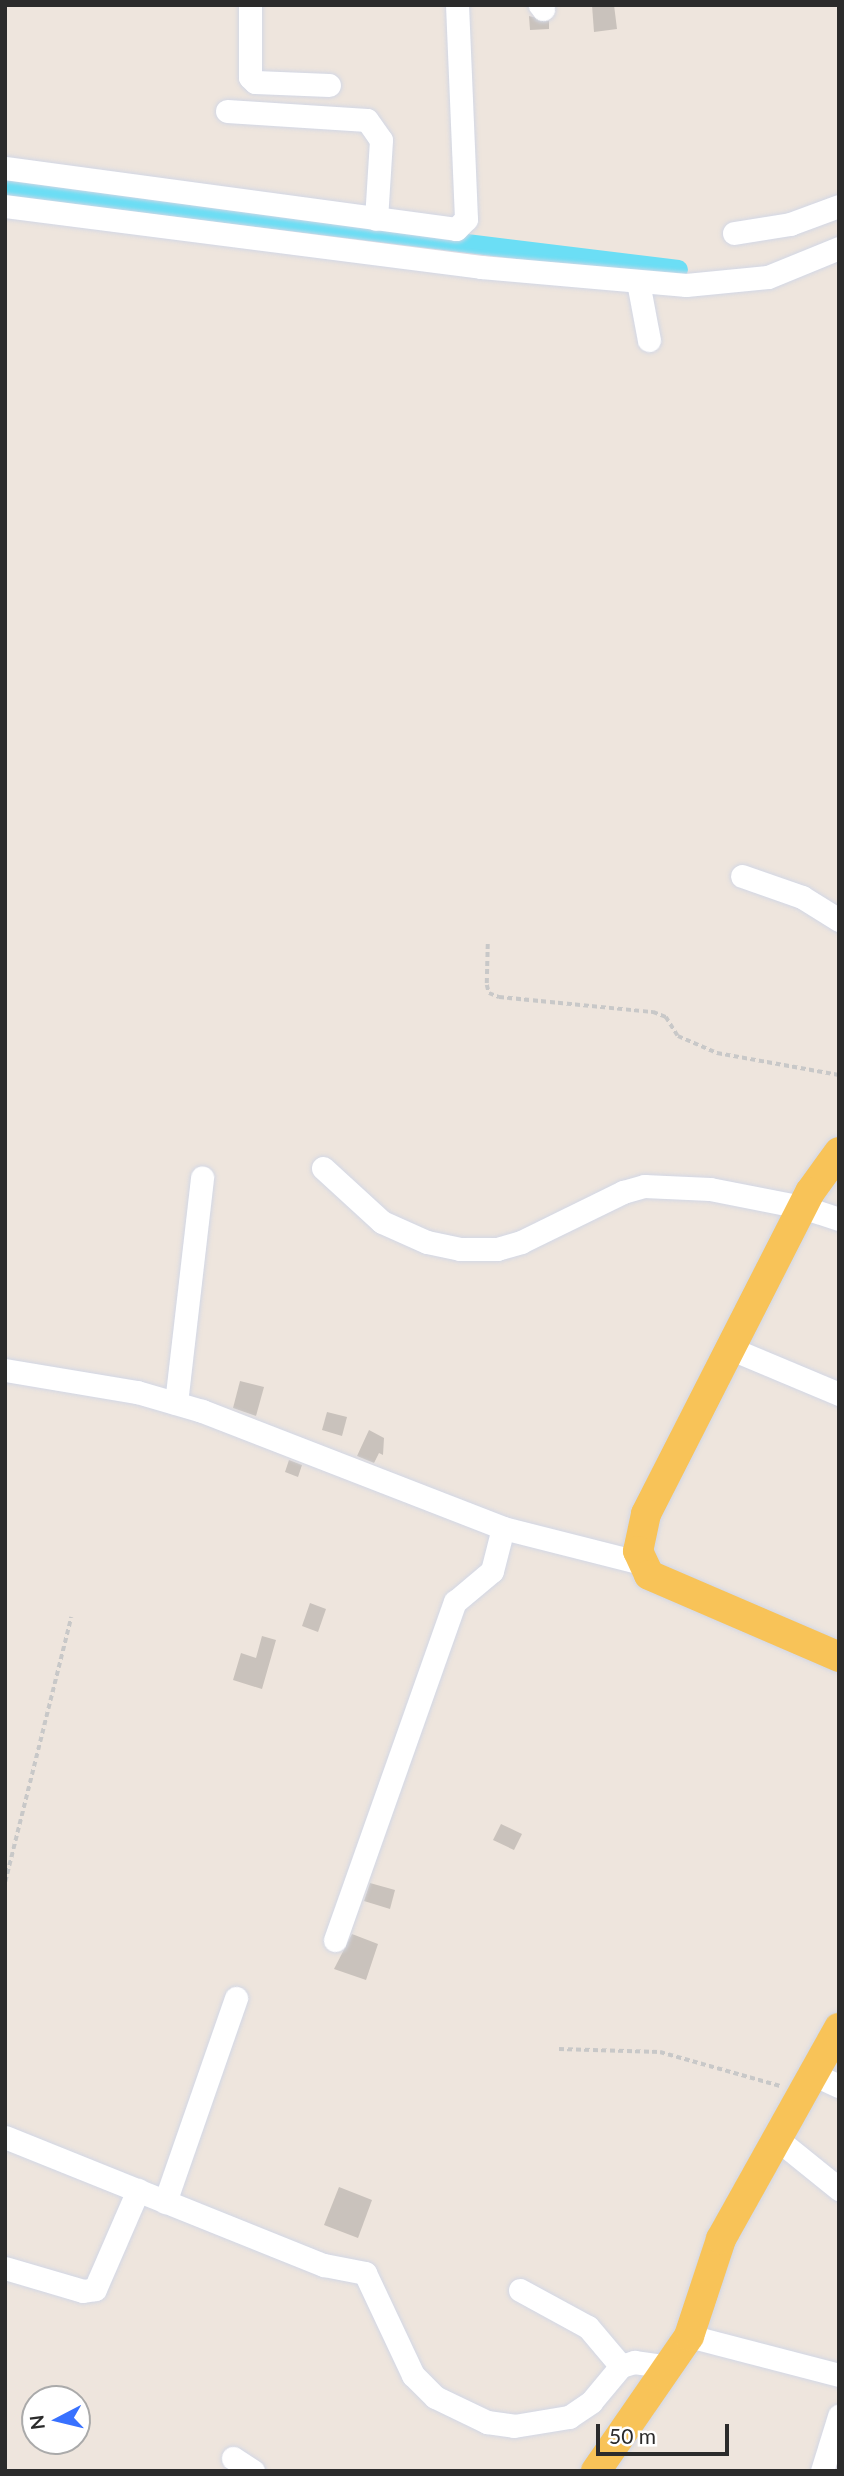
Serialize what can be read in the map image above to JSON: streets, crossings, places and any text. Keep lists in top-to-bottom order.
{
  "scale_bar": "50 m",
  "north": "left"
}
